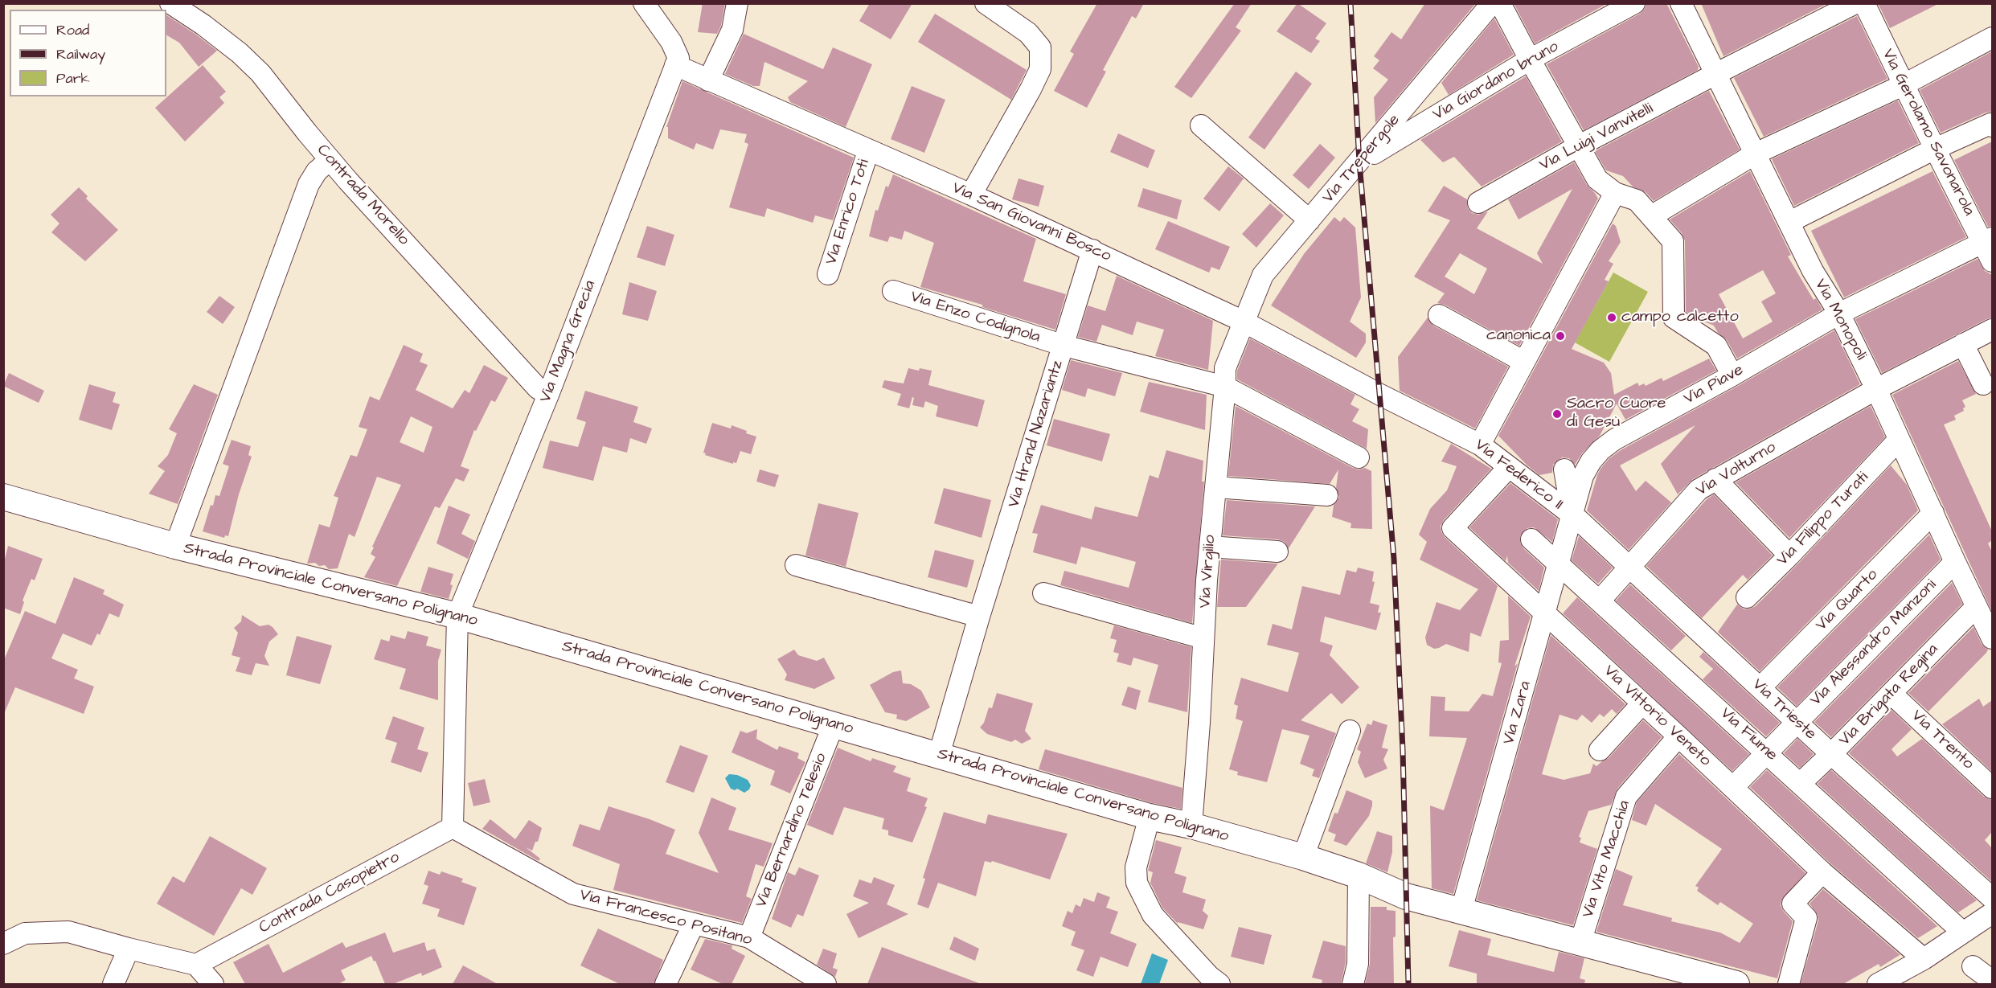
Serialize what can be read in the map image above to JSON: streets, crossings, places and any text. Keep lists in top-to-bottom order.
{
  "streets": {
    "main road": ["Strada Provinciale Conversano Polignano"],
    "street": [
      "Via Giordano bruno",
      "Via Gerolamo Savonarola",
      "Via Luigi Vanvitelli",
      "Via Trepergole",
      "Contrada Morello",
      "Via Enrico Toti",
      "Via San Giovanni Bosco",
      "Via Enzo Codignola",
      "Via Monopoli",
      "Via Magna Grecia",
      "Via Piave",
      "Via Hrand Nazariantz",
      "Via Volturno",
      "Via Federico II",
      "Via Filippo Turati",
      "Via Virgilio",
      "Via Quarto",
      "Via Alessandro Manzoni",
      "Via Brigata Regina",
      "Via Trieste",
      "Via Zara",
      "Via Vittorio Veneto",
      "Via Fiume",
      "Via Trento",
      "Via Bernardino Telesio",
      "Via Vito Macchia",
      "Contrada Casopietro",
      "Via Francesco Positano"
    ]
  },
  "crossings": [
    ["Via Giordano bruno", "Via Trepergole"],
    ["Via Gerolamo Savonarola", "Via Piave"],
    ["Via Luigi Vanvitelli", "Via Monopoli"],
    ["Via Trepergole", "Via San Giovanni Bosco"],
    ["Via Trepergole", "Via Virgilio"],
    ["Contrada Morello", "Via Magna Grecia"],
    ["Via Enrico Toti", "Via San Giovanni Bosco"],
    ["Via San Giovanni Bosco", "Via Magna Grecia"],
    ["Via San Giovanni Bosco", "Via Hrand Nazariantz"],
    ["Via San Giovanni Bosco", "Via Federico II"],
    ["Via San Giovanni Bosco", "Via Virgilio"],
    ["Via Enzo Codignola", "Via Hrand Nazariantz"],
    ["Via Enzo Codignola", "Via Virgilio"],
    ["Via Monopoli", "Via Piave"],
    ["Via Monopoli", "Via Volturno"],
    ["Via Monopoli", "Via Filippo Turati"],
    ["Via Monopoli", "Via Quarto"],
    ["Via Monopoli", "Via Alessandro Manzoni"],
    ["Via Monopoli", "Via Brigata Regina"],
    ["Via Magna Grecia", "Strada Provinciale Conversano Polignano"],
    ["Via Piave", "Via Federico II"],
    ["Via Piave", "Via Trieste"],
    ["Via Piave", "Via Zara"],
    ["Via Hrand Nazariantz", "Strada Provinciale Conversano Polignano"],
    ["Via Volturno", "Via Trieste"],
    ["Via Volturno", "Via Fiume"],
    ["Via Federico II", "Via Trieste"],
    ["Via Federico II", "Via Zara"],
    ["Via Federico II", "Via Vittorio Veneto"],
    ["Via Virgilio", "Strada Provinciale Conversano Polignano"],
    ["Strada Provinciale Conversano Polignano", "Via Zara"],
    ["Strada Provinciale Conversano Polignano", "Via Bernardino Telesio"],
    ["Strada Provinciale Conversano Polignano", "Via Vito Macchia"],
    ["Via Quarto", "Via Trieste"],
    ["Via Alessandro Manzoni", "Via Trieste"],
    ["Via Alessandro Manzoni", "Via Vittorio Veneto"],
    ["Via Alessandro Manzoni", "Via Fiume"],
    ["Via Brigata Regina", "Via Trieste"],
    ["Via Brigata Regina", "Via Fiume"],
    ["Via Brigata Regina", "Via Trento"],
    ["Via Trieste", "Via Zara"],
    ["Via Zara", "Via Vittorio Veneto"],
    ["Via Zara", "Via Fiume"],
    ["Via Vittorio Veneto", "Via Vito Macchia"],
    ["Via Bernardino Telesio", "Via Francesco Positano"],
    ["Contrada Casopietro", "Via Francesco Positano"]
  ],
  "places": ["campo calcetto", "canonica", "Sacro Cuore di Gesù"],
  "legend": ["Road", "Railway", "Park"]
}
